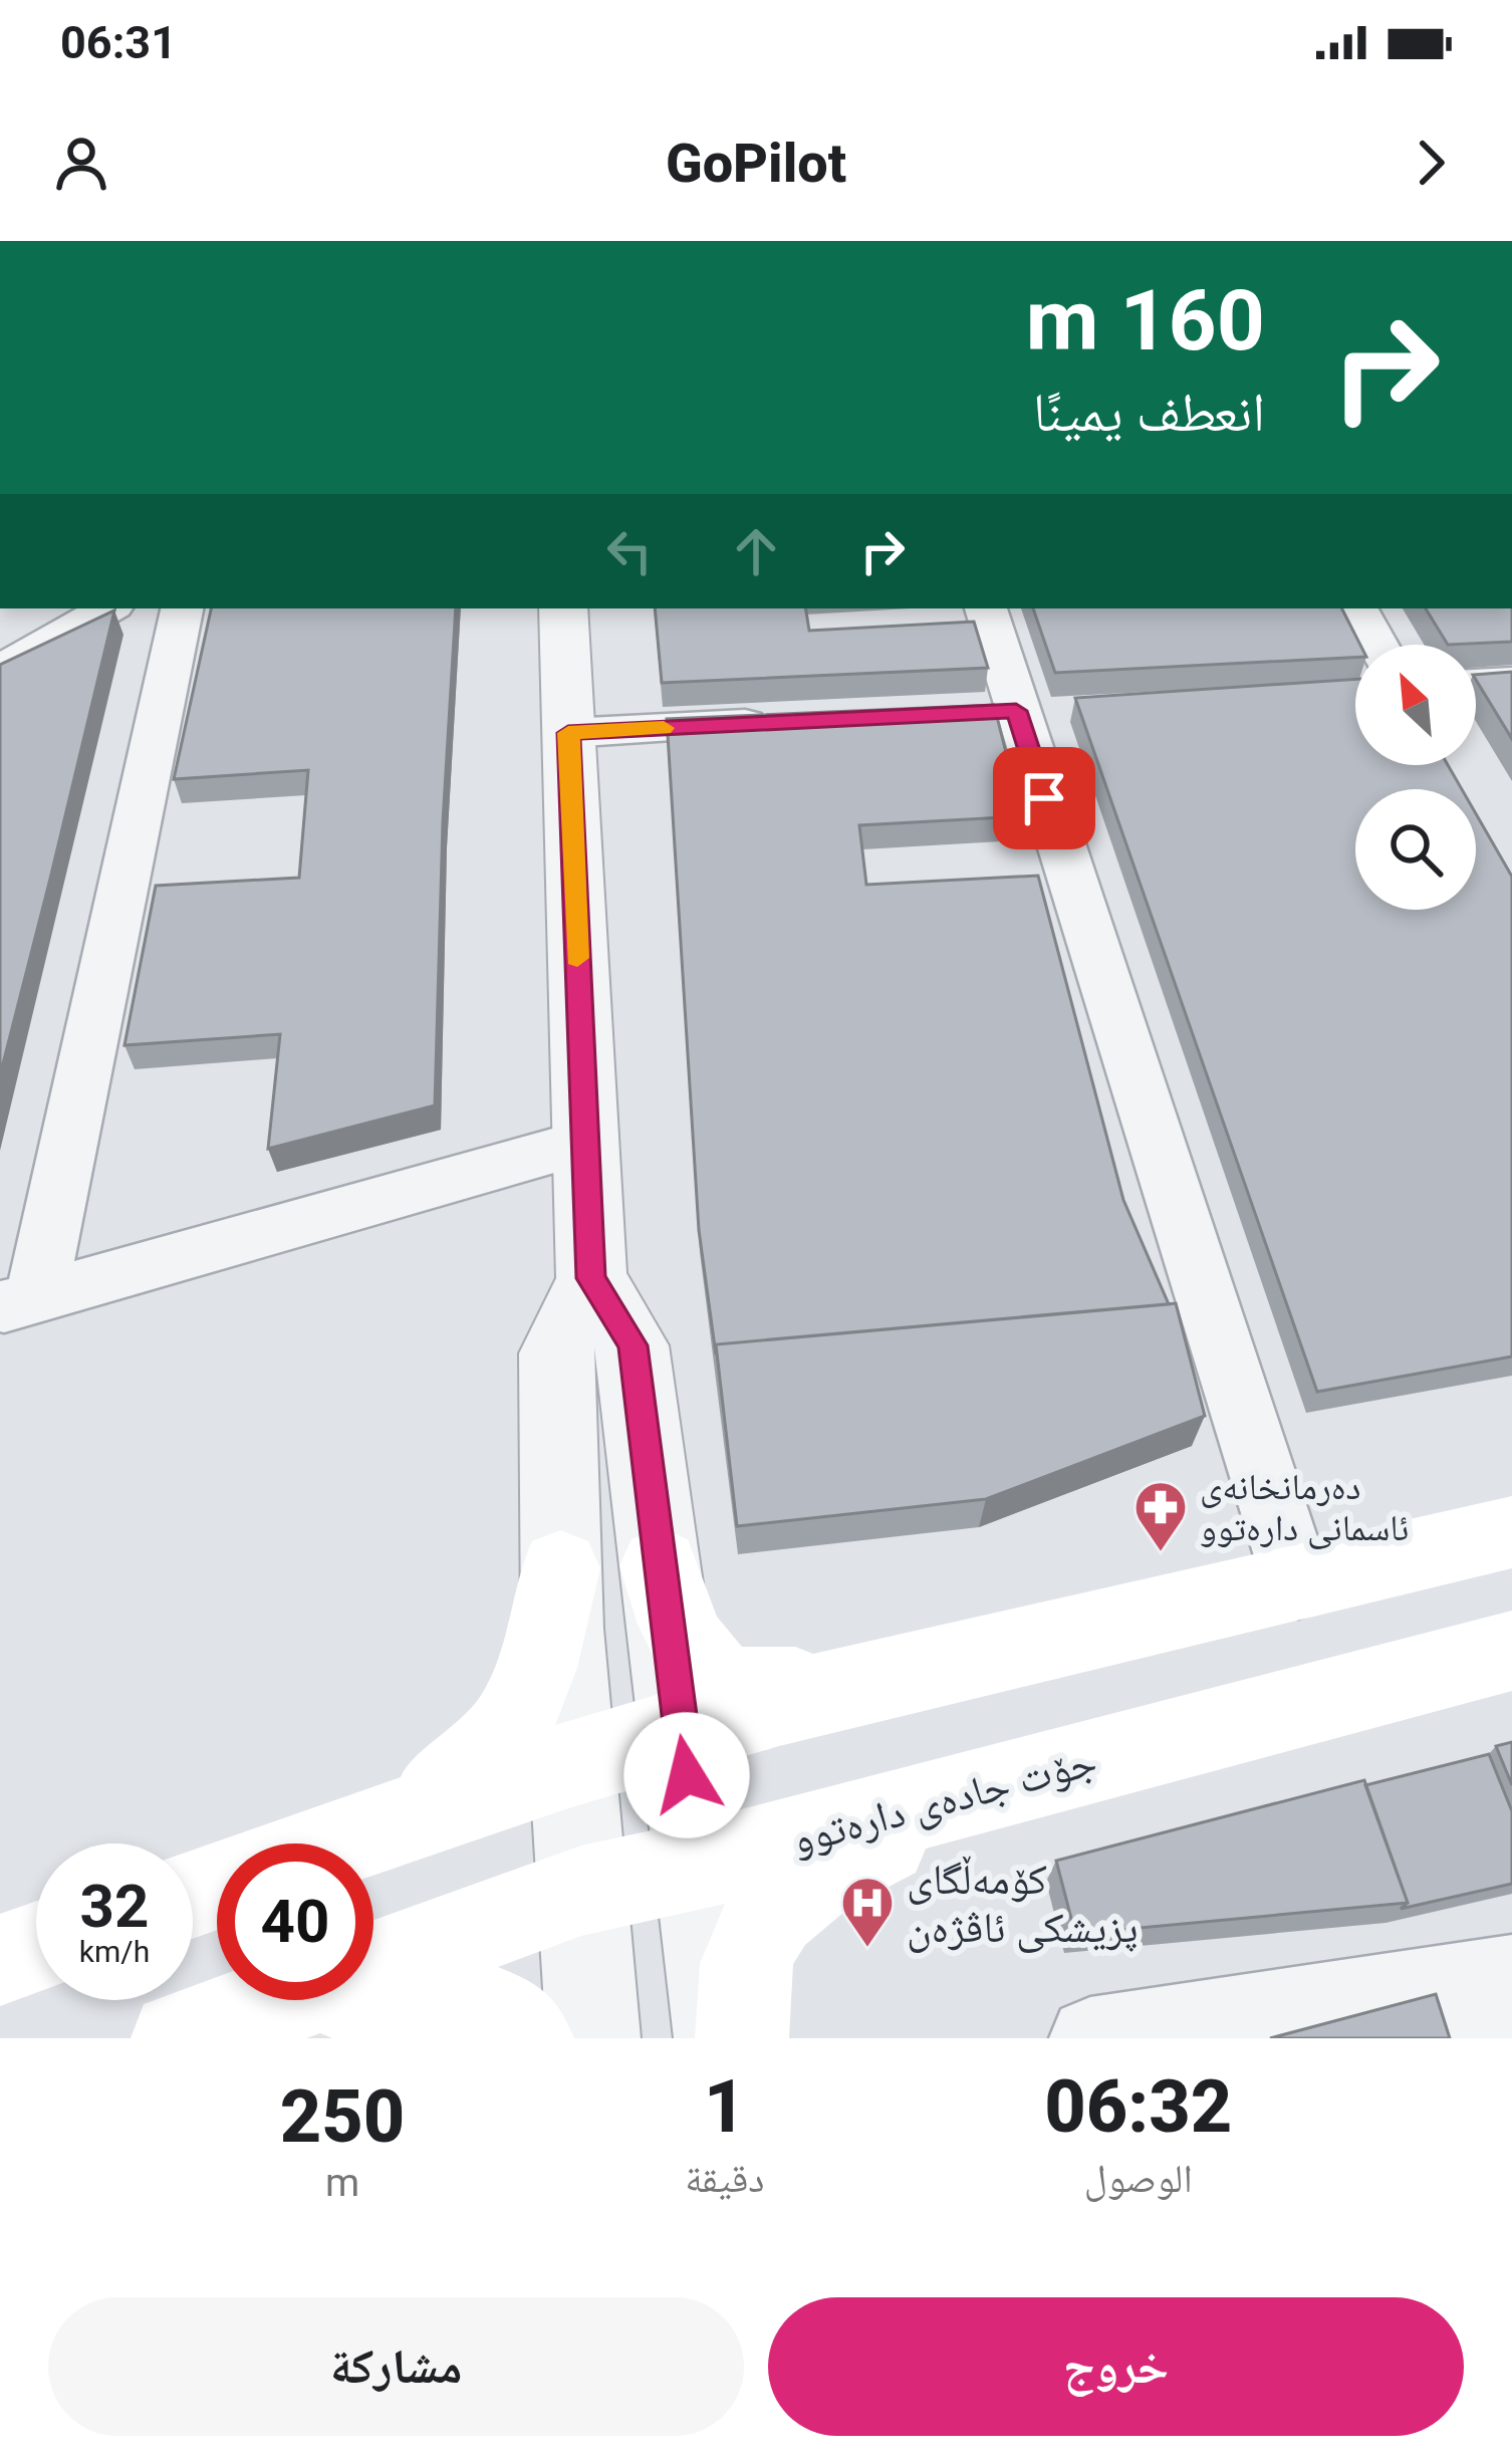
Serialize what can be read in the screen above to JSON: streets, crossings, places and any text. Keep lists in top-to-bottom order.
{
  "streets": {
    "main road": ["جۆت جادەی دارەتوو"]
  },
  "places": {
    "pharmacy": ["دەرمانخانەی ئاسمانی دارەتوو"],
    "hospital": ["کۆمەڵگای پزیشکی ئاڤژەن"]
  },
  "north": "top left",
  "page": {
    "status": "06:31",
    "header": "GoPilot",
    "turn": ["160 m", "انعطف يمينًا"],
    "speed": "32 km/h",
    "limit": "40",
    "eta": [
      "06:32",
      "الوصول",
      "1",
      "دقيقة",
      "250",
      "m"
    ],
    "buttons": ["خروج", "مشاركة"]
  }
}
